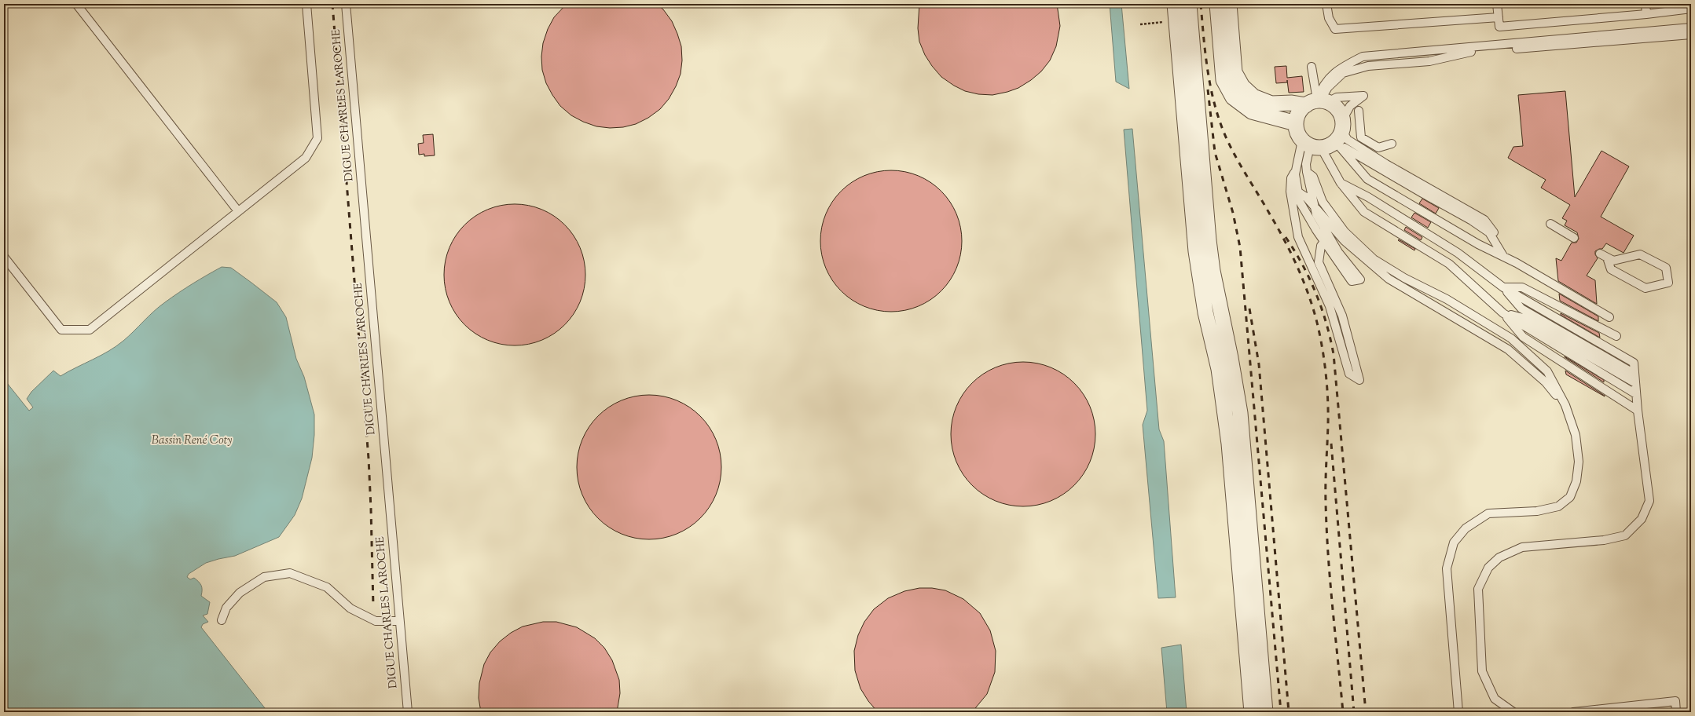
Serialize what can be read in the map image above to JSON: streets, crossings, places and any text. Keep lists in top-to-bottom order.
{
  "streets": {
    "lane": ["DIGUE CHARLES LAROCHE"]
  },
  "water": ["Bassin René Coty"]
}
